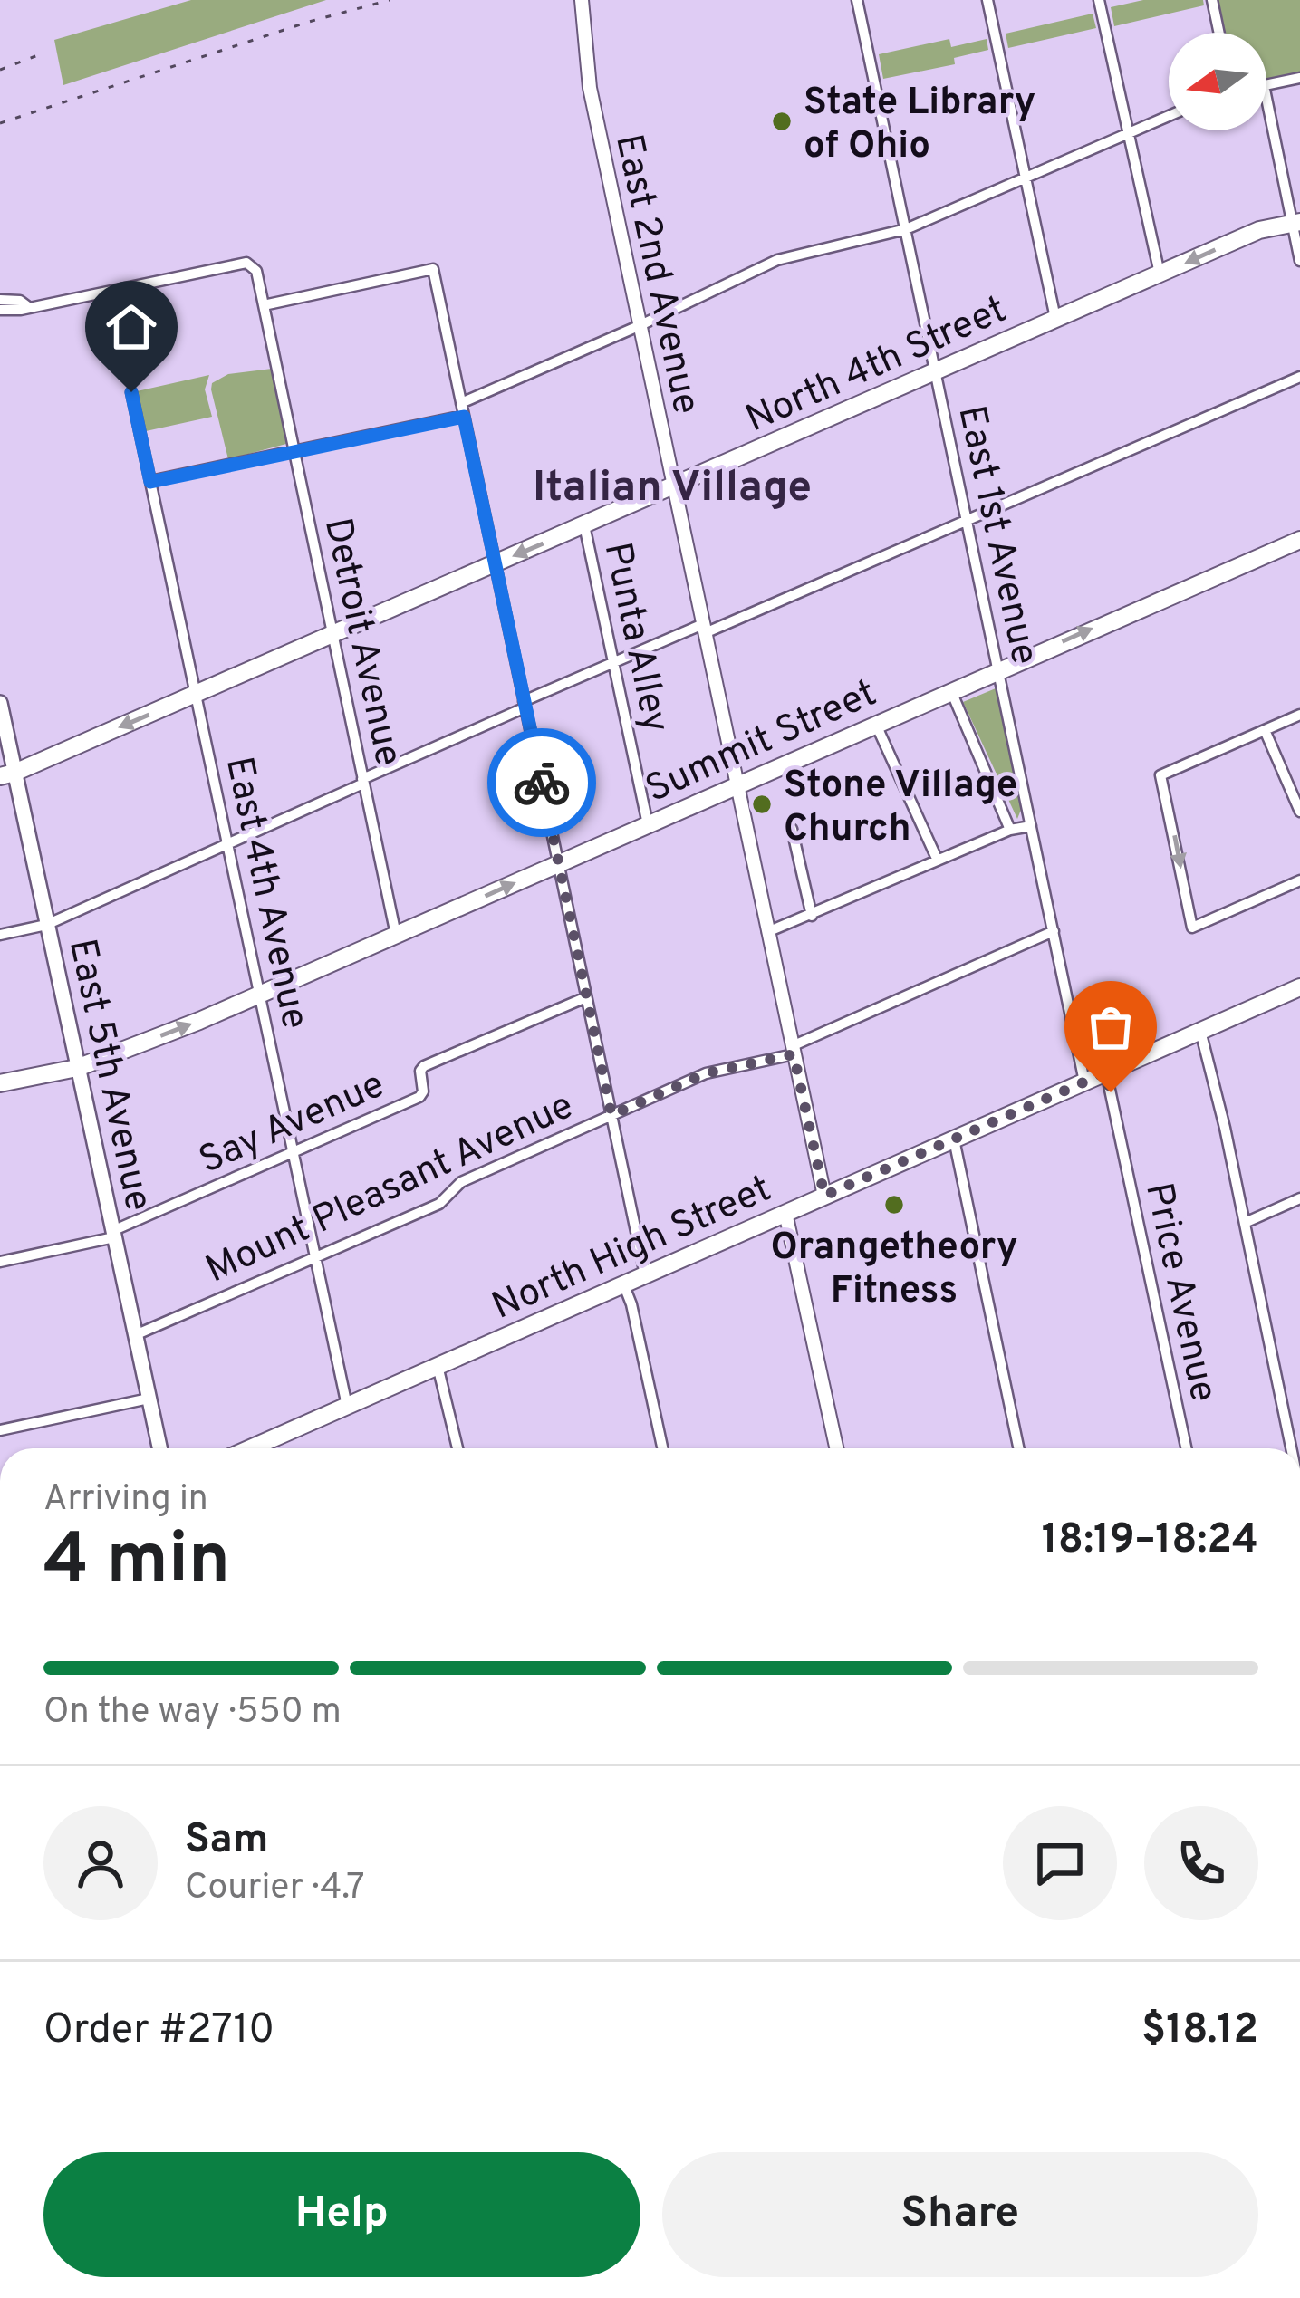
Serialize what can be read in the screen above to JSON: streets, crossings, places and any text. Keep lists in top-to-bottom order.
{
  "streets": {
    "main road": [
      "North 4th Street",
      "Summit Street",
      "East 5th Avenue",
      "North High Street"
    ],
    "street": [
      "East 2nd Avenue",
      "East 1st Avenue",
      "Punta Alley",
      "Detroit Avenue",
      "East 4th Avenue",
      "Say Avenue",
      "Mount Pleasant Avenue",
      "Price Avenue"
    ]
  },
  "crossings": [
    ["East 2nd Avenue", "North 4th Street"],
    ["East 2nd Avenue", "Summit Street"],
    ["East 2nd Avenue", "Mount Pleasant Avenue"],
    ["East 2nd Avenue", "North High Street"],
    ["North 4th Street", "East 1st Avenue"],
    ["North 4th Street", "Punta Alley"],
    ["North 4th Street", "Detroit Avenue"],
    ["North 4th Street", "East 4th Avenue"],
    ["North 4th Street", "East 5th Avenue"],
    ["East 1st Avenue", "Summit Street"],
    ["East 1st Avenue", "Mount Pleasant Avenue"],
    ["East 1st Avenue", "North High Street"],
    ["Punta Alley", "Summit Street"],
    ["Detroit Avenue", "Summit Street"],
    ["Summit Street", "East 4th Avenue"],
    ["Summit Street", "East 5th Avenue"],
    ["East 4th Avenue", "Say Avenue"],
    ["East 4th Avenue", "Mount Pleasant Avenue"],
    ["East 4th Avenue", "North High Street"],
    ["East 5th Avenue", "Say Avenue"],
    ["East 5th Avenue", "Mount Pleasant Avenue"],
    ["North High Street", "Price Avenue"]
  ],
  "one_way": ["Summit Street"],
  "districts": ["Italian Village"],
  "places": ["State Library of Ohio", "Stone Village Church", "Orangetheory Fitness"],
  "north": "left",
  "page": {
    "heading": ["4 min", "Arriving in", "18:19–18:24"],
    "panel": [
      "Sam",
      "Courier · 4.7",
      "Order #2710",
      "$18.12"
    ],
    "bar": "On the way · 550 m",
    "buttons": ["Help", "Share"]
  }
}
